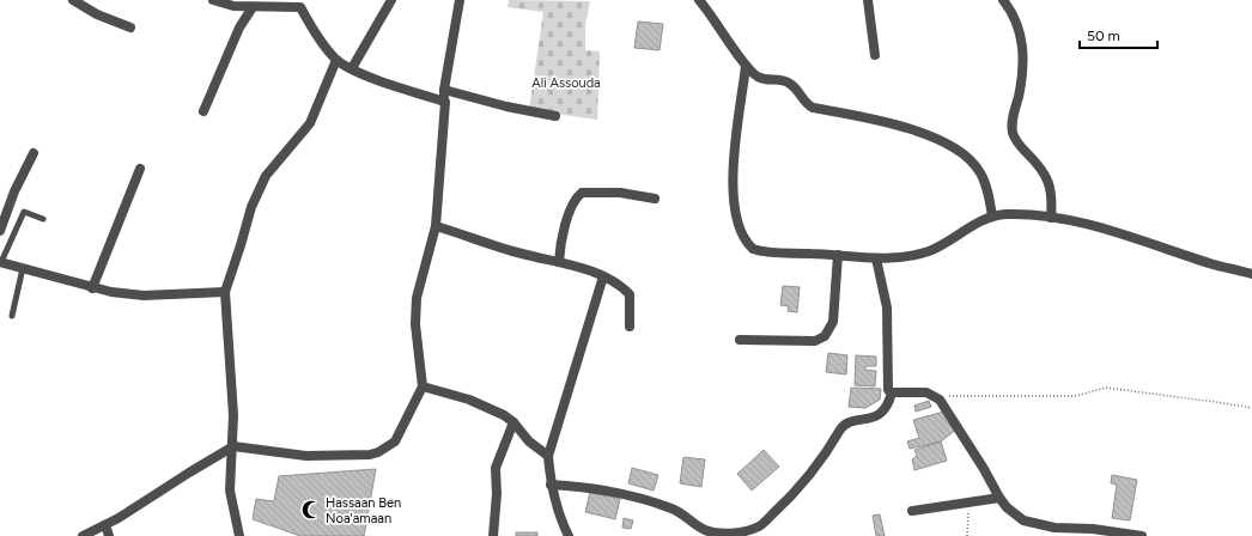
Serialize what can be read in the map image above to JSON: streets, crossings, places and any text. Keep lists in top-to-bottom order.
{
  "parks": ["Ali Assouda"],
  "places": {
    "mosque": ["Hassaan Ben Noa'amaan"]
  },
  "scale_bar": "50 m"
}
